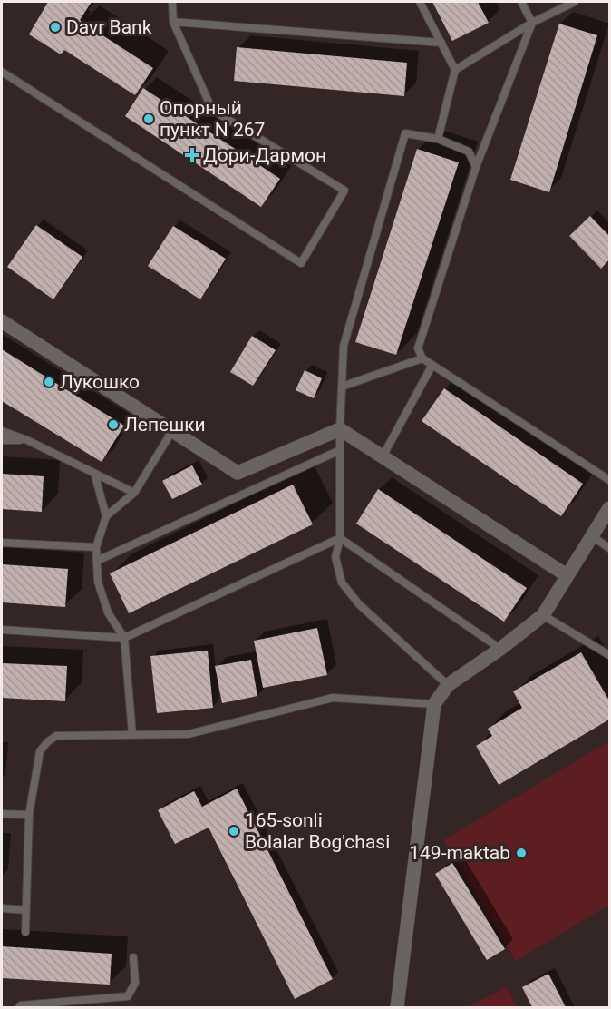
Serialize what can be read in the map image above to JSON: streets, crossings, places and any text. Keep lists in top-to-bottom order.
{
  "places": {
    "other": [
      "Davr Bank",
      "Опорный пункт N 267",
      "Лукошко",
      "Лепешки",
      "165-sonli Bolalar Bog'chasi",
      "149-maktab"
    ],
    "health": ["Дори-Дармон"]
  }
}
